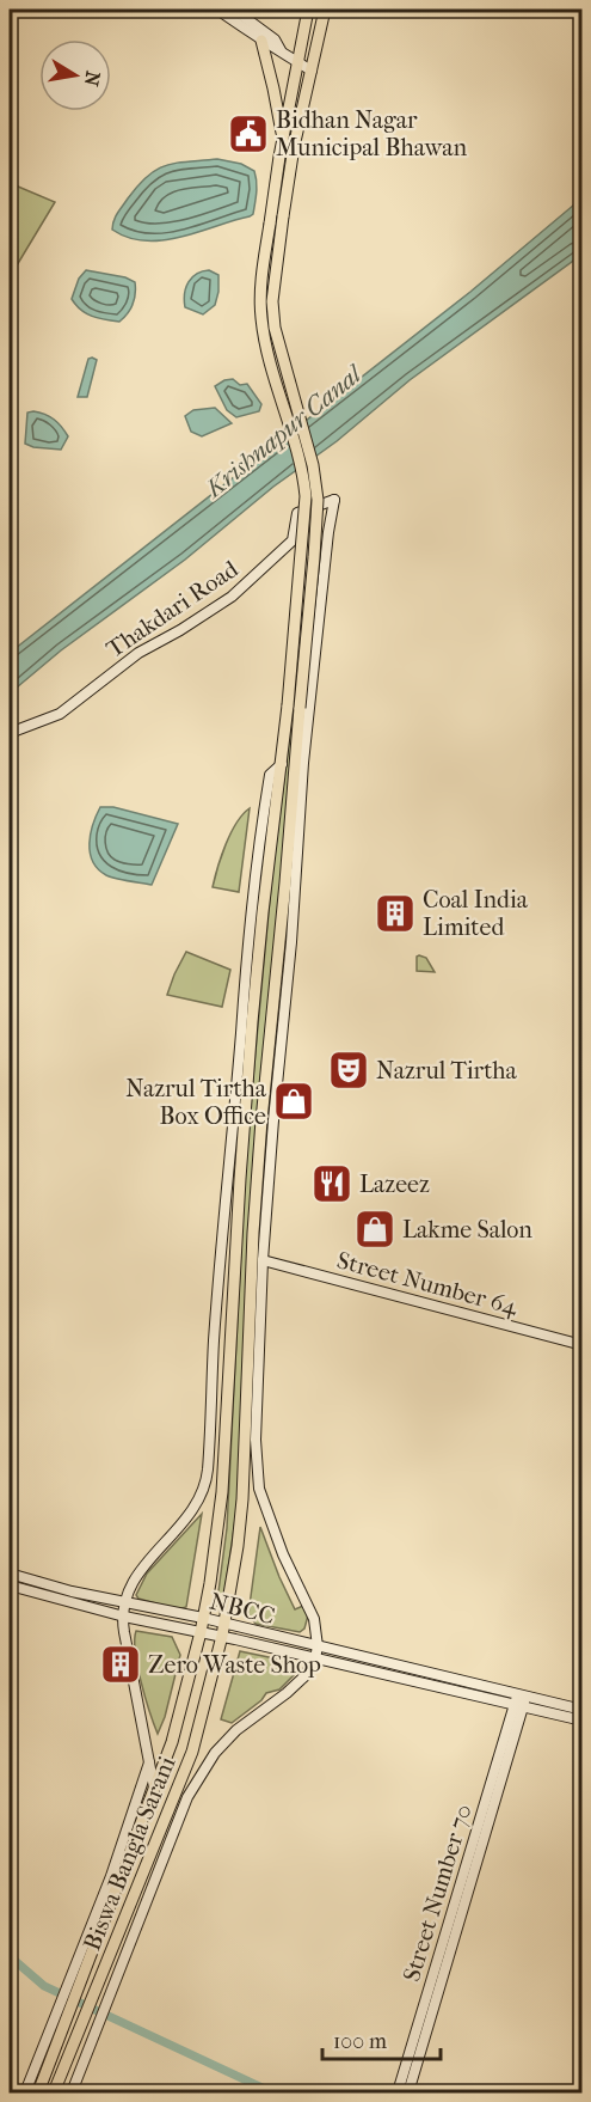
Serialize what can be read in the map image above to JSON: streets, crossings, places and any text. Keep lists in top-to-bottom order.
{
  "streets": {
    "main road": ["Biswa Bangla Sarani"],
    "street": [
      "Thakdari Road",
      "Street Number 64",
      "NBCC",
      "Street Number 70"
    ]
  },
  "crossings": [
    ["Thakdari Road", "Street Number 64"],
    ["NBCC", "Biswa Bangla Sarani"],
    ["NBCC", "Street Number 70"]
  ],
  "water": ["Krishnapur Canal"],
  "places": {
    "public building": ["Bidhan Nagar Municipal Bhawan"],
    "building": ["Coal India Limited", "Zero Waste Shop"],
    "theatre": ["Nazrul Tirtha"],
    "shop": ["Nazrul Tirtha Box Office", "Lakme Salon"],
    "restaurant": ["Lazeez"]
  },
  "scale_bar": "100 m",
  "north": "right"
}
